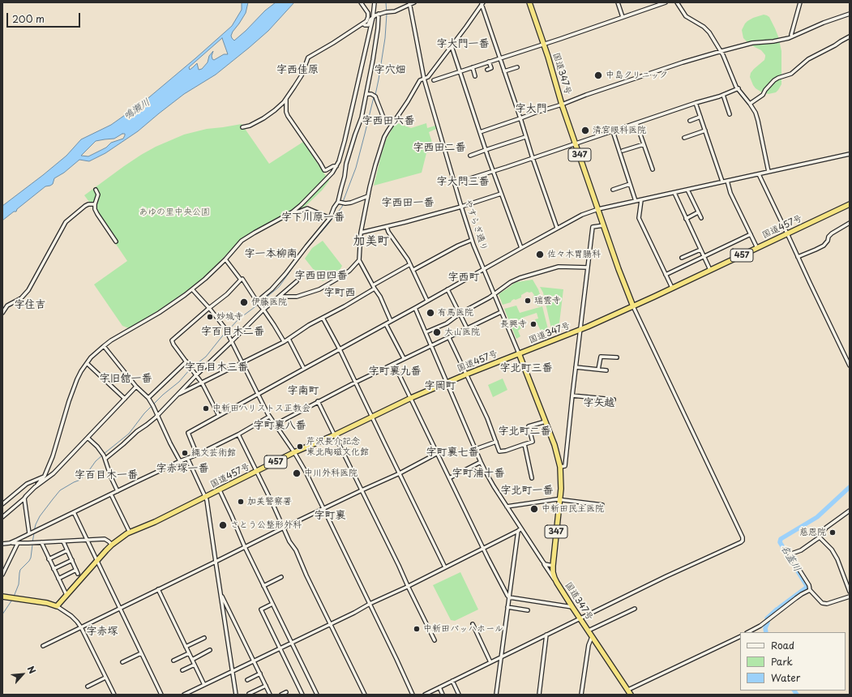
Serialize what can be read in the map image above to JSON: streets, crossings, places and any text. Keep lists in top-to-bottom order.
{
  "streets": {
    "highway": [
      "国道347号",
      "347",
      "国道457号",
      "457"
    ],
    "street": ["やすらぎ通り"]
  },
  "crossings": [
    ["国道347号", "やすらぎ通り"],
    ["国道347号", "国道457号"],
    ["やすらぎ通り", "国道457号"]
  ],
  "districts": [
    "字大門一番",
    "字西佳原",
    "字穴畑",
    "字大門",
    "字西田六番",
    "字西田二番",
    "字大門三番",
    "字西田一番",
    "字下川原一番",
    "加美町",
    "字一本柳南",
    "字西田四番",
    "字西町",
    "字町西",
    "字住吉",
    "字百目木二番",
    "字百目木三番",
    "字北町三番",
    "字町裏九番",
    "字旧舘一番",
    "字岡町",
    "字南町",
    "字矢越",
    "字町裏八番",
    "字北町二番",
    "字町裏七番",
    "字赤塚一番",
    "字町浦十番",
    "字百目木一番",
    "字北町一番",
    "字町裏",
    "字赤塚"
  ],
  "water": ["鳴瀬川", "名蓋川"],
  "parks": ["あゆの里中央公園"],
  "places": [
    "中島クリニック",
    "清宮眼科医院",
    "佐々木胃腸科",
    "瑞雲寺",
    "伊藤医院",
    "有馬医院",
    "妙城寺",
    "長興寺",
    "大山医院",
    "中新田ハリストス正教会",
    "芹沢長介記念 東北陶磁文化館",
    "縄文芸術館",
    "中川外科医院",
    "加美警察署",
    "中新田民主医院",
    "さとう公整形外科",
    "慈恩院",
    "中新田バッハホール"
  ],
  "legend": ["Road", "Park", "Water"],
  "scale_bar": "200 m",
  "north": "top right"
}
